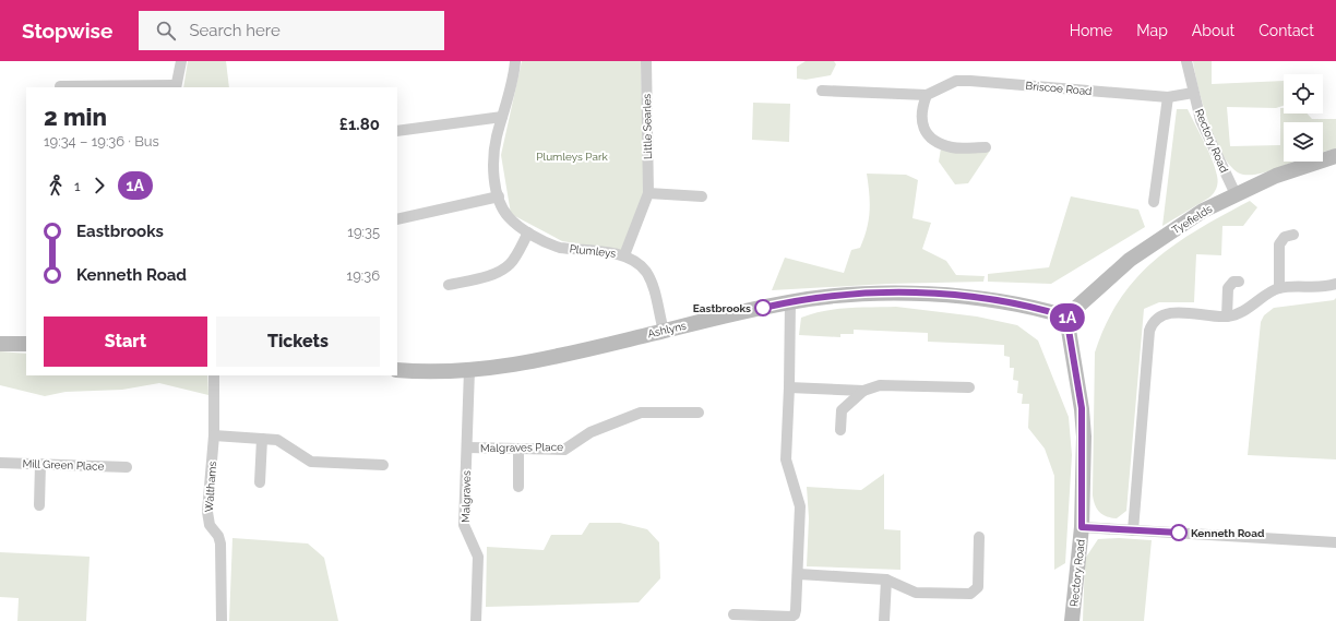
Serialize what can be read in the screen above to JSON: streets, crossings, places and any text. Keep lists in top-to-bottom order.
{
  "streets": {
    "street": [
      "Briscoe Road",
      "Little Searles",
      "Rectory Road",
      "Tyefields",
      "Plumleys",
      "Ashlyns",
      "Malgraves Place",
      "Mill Green Place",
      "Walthams",
      "Malgraves"
    ]
  },
  "crossings": [
    ["Briscoe Road", "Rectory Road"],
    ["Little Searles", "Plumleys"],
    ["Rectory Road", "Tyefields"],
    ["Rectory Road", "Ashlyns"],
    ["Tyefields", "Ashlyns"],
    ["Plumleys", "Ashlyns"],
    ["Ashlyns", "Malgraves"],
    ["Malgraves Place", "Malgraves"]
  ],
  "parks": ["Plumleys Park"],
  "places": ["Eastbrooks", "Kenneth Road"],
  "lines": ["bus line 1A"],
  "page": {
    "header": "Stopwise",
    "search": "Search here",
    "nav": [
      "Home",
      "Map",
      "About",
      "Contact"
    ],
    "on_map": "1A",
    "heading": ["2 min", "19:34 – 19:36 · Bus", "£1.80"],
    "legs": ["1", "1A"],
    "list": [
      {
        "name": "Eastbrooks",
        "value": "19:35"
      },
      {
        "name": "Kenneth Road",
        "value": "19:36"
      }
    ],
    "buttons": ["Start", "Tickets"]
  }
}
